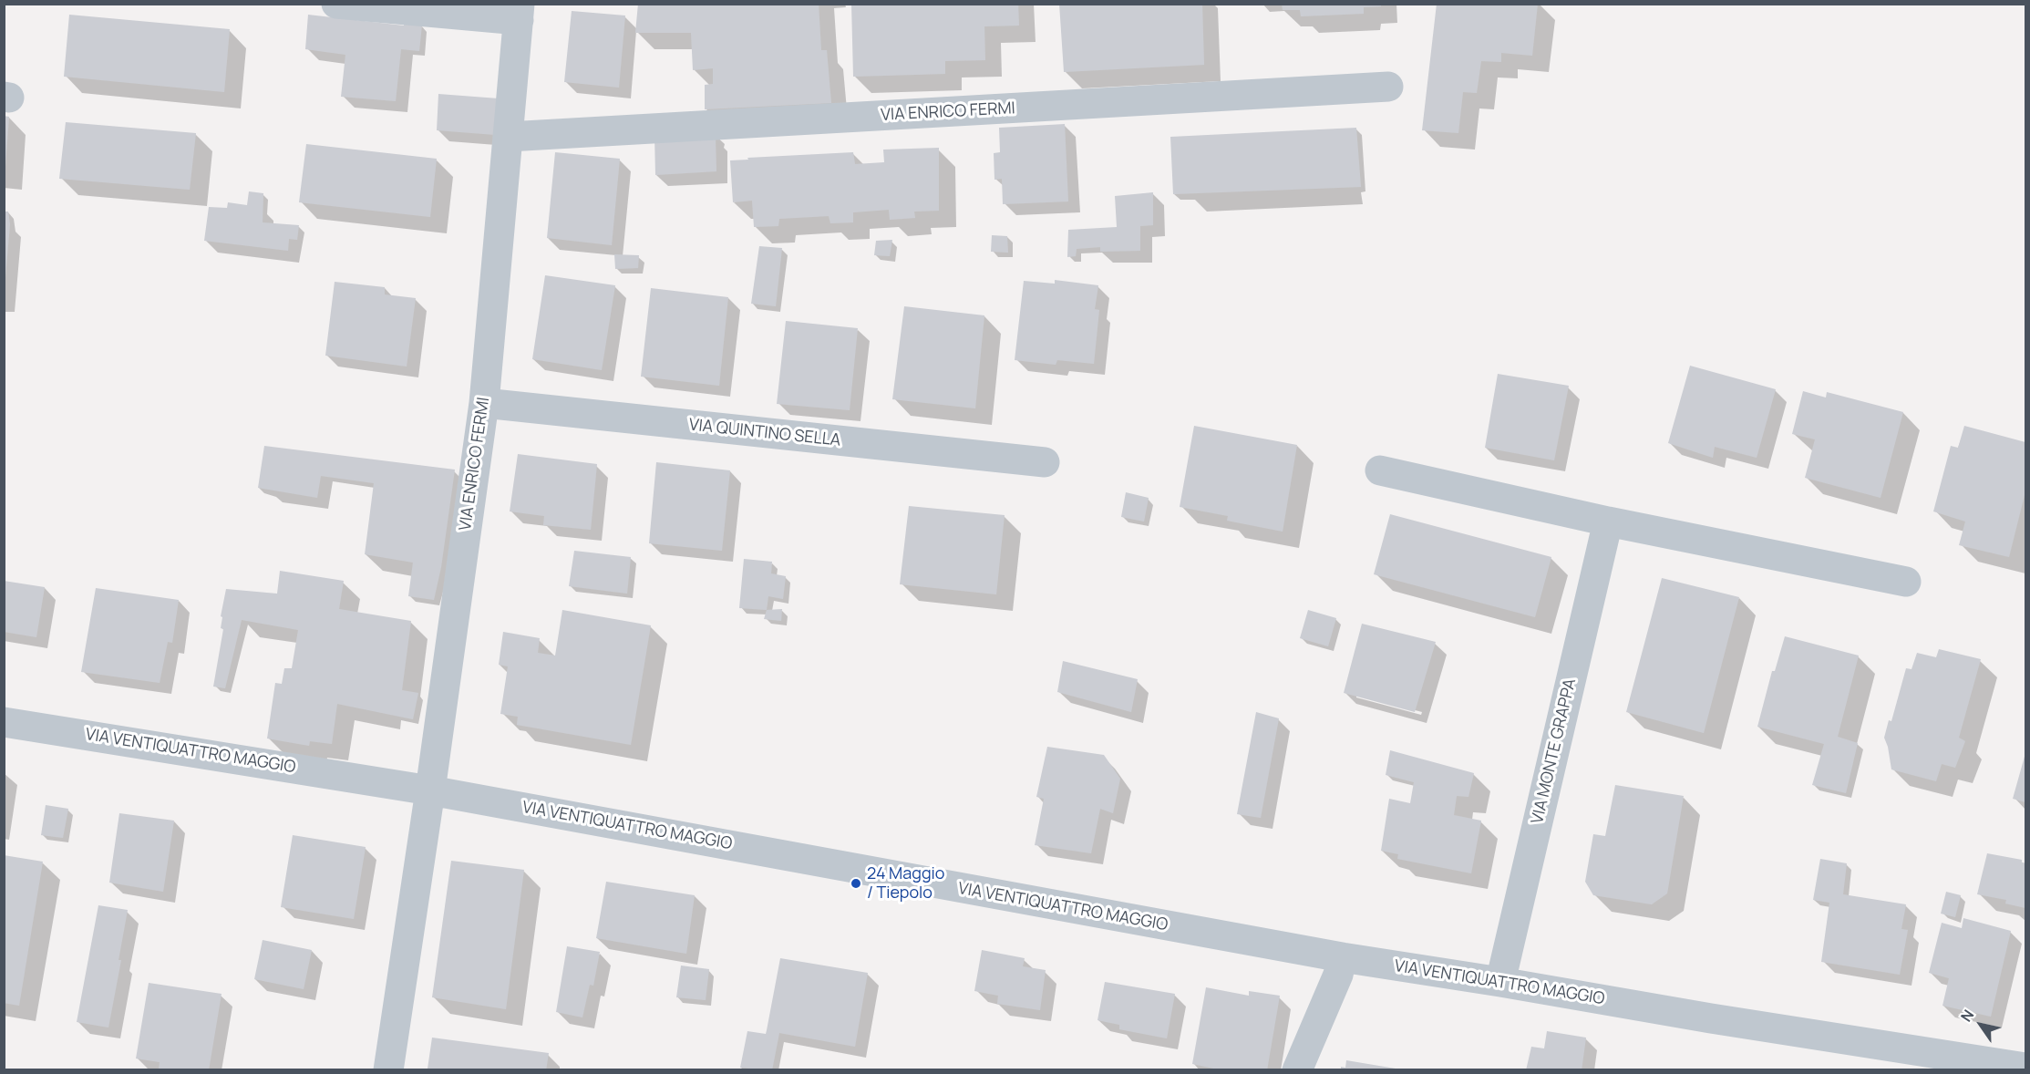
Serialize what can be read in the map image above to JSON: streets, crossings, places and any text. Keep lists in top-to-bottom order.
{
  "streets": {
    "street": [
      "VIA ENRICO FERMI",
      "VIA QUINTINO SELLA",
      "VIA VENTIQUATTRO MAGGIO",
      "VIA MONTE GRAPPA"
    ]
  },
  "crossings": [
    ["VIA ENRICO FERMI", "VIA QUINTINO SELLA"],
    ["VIA ENRICO FERMI", "VIA VENTIQUATTRO MAGGIO"],
    ["VIA VENTIQUATTRO MAGGIO", "VIA MONTE GRAPPA"]
  ],
  "places": ["24 Maggio / Tiepolo"],
  "north": "top left"
}
